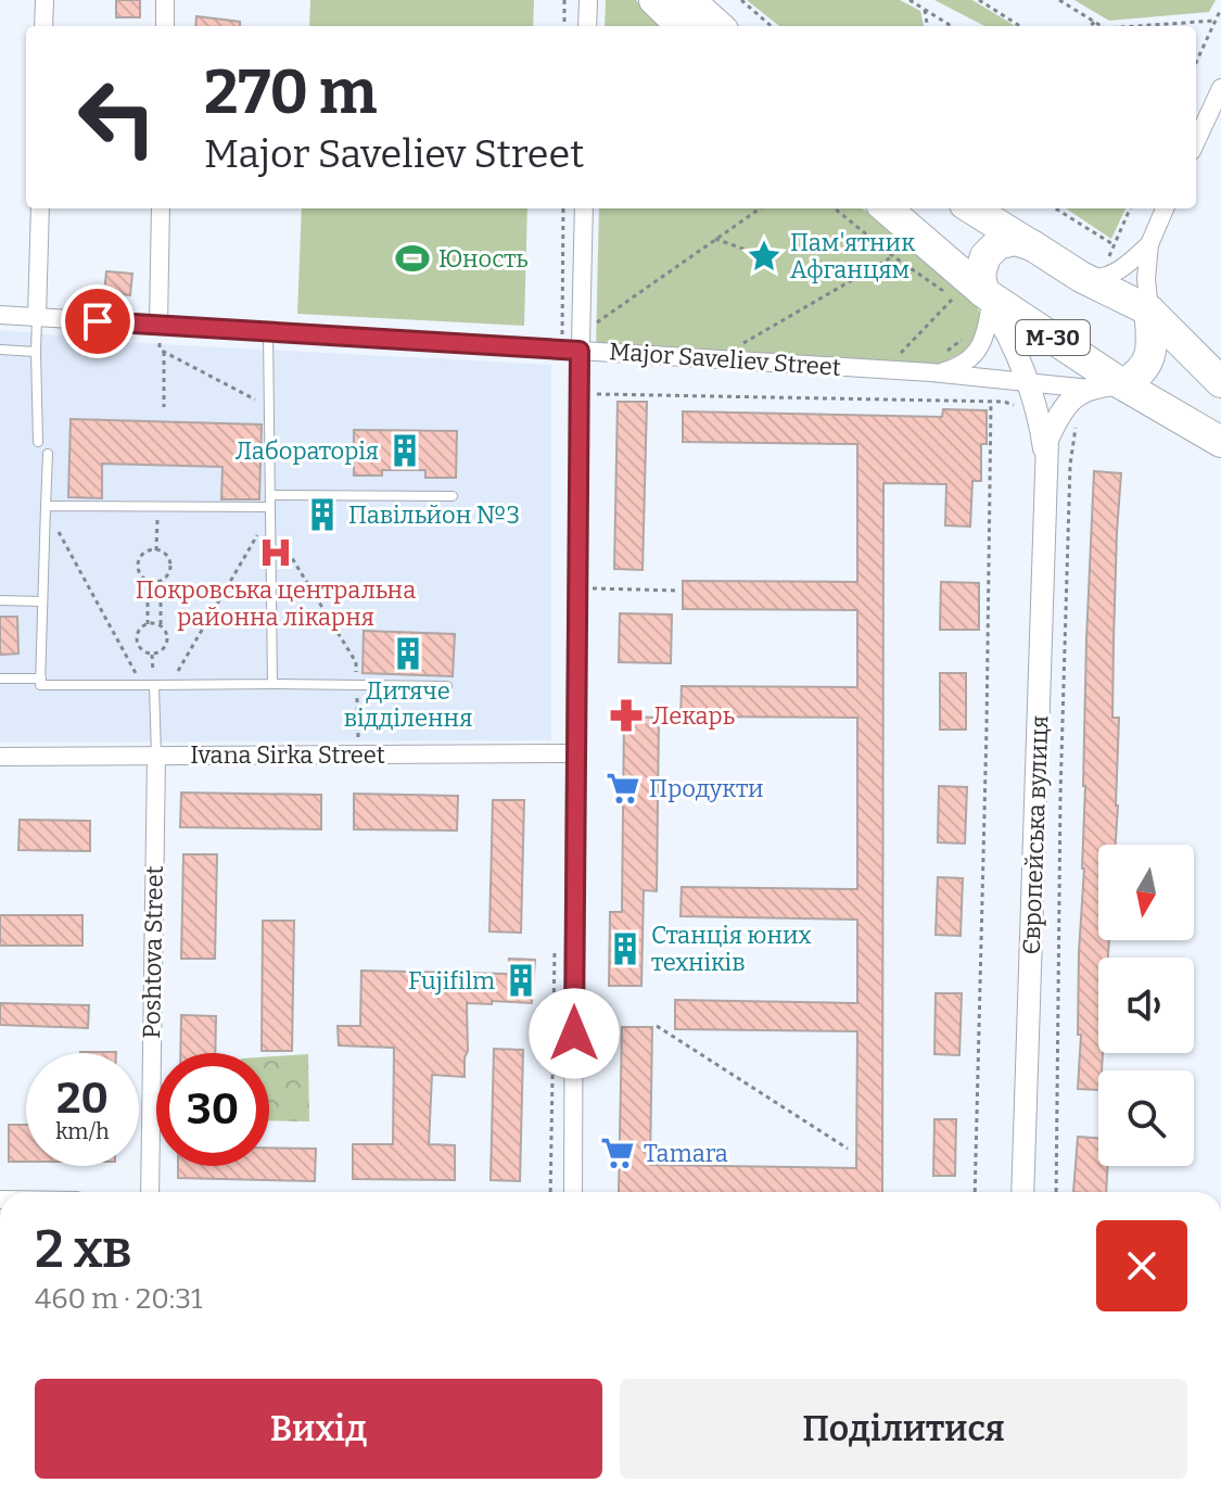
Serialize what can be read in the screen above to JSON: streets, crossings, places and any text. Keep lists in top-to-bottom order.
{
  "streets": {
    "highway": ["М-30"],
    "street": [
      "Major Saveliev Street",
      "Ivana Sirka Street",
      "Європейська вулиця",
      "Poshtova Street"
    ]
  },
  "crossings": [
    ["М-30", "Major Saveliev Street"],
    ["М-30", "Європейська вулиця"],
    ["Major Saveliev Street", "Європейська вулиця"],
    ["Ivana Sirka Street", "Poshtova Street"]
  ],
  "places": {
    "place": ["Пам'ятник Афганцям"],
    "sports": ["Юность"],
    "building": [
      "Лабораторія",
      "Павільйон №3",
      "Дитяче відділення",
      "Станція юних техніків",
      "Fujifilm"
    ],
    "hospital": ["Покровська центральна районна лікарня"],
    "pharmacy": ["Лекарь"],
    "supermarket": ["Продукти", "Tamara"]
  },
  "north": "bottom",
  "page": {
    "turn": ["270 m", "Major Saveliev Street"],
    "speed": "20 km/h",
    "limit": "30",
    "heading": ["2 хв", "460 m · 20:31"],
    "buttons": ["Вихід", "Поділитися"]
  }
}
